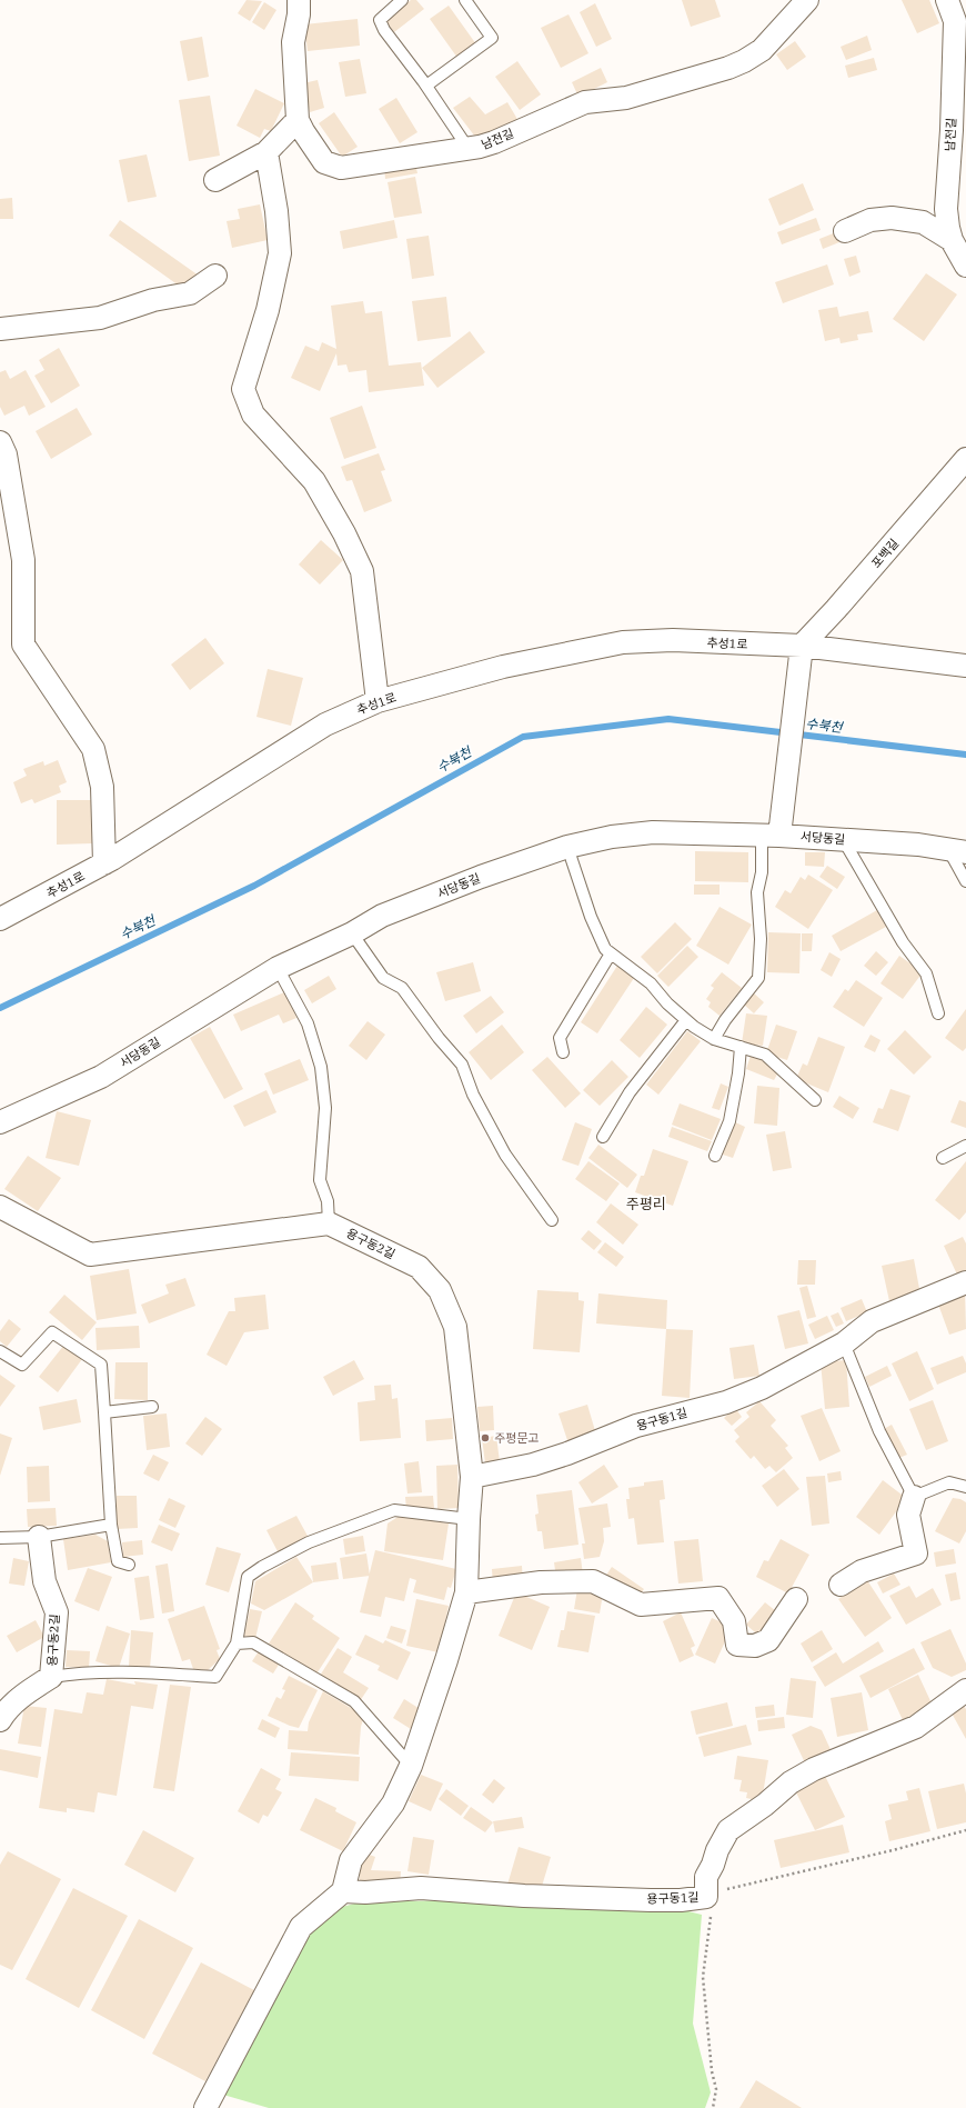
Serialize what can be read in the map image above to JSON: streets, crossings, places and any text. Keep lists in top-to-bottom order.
{
  "streets": {
    "street": [
      "남전길",
      "포백길",
      "추성1로",
      "서당동길",
      "용구동2길",
      "용구동1길"
    ]
  },
  "crossings": [
    ["포백길", "추성1로"],
    ["용구동2길", "용구동1길"]
  ],
  "districts": ["주평리"],
  "water": ["수북천"],
  "places": ["주평문고"]
}
